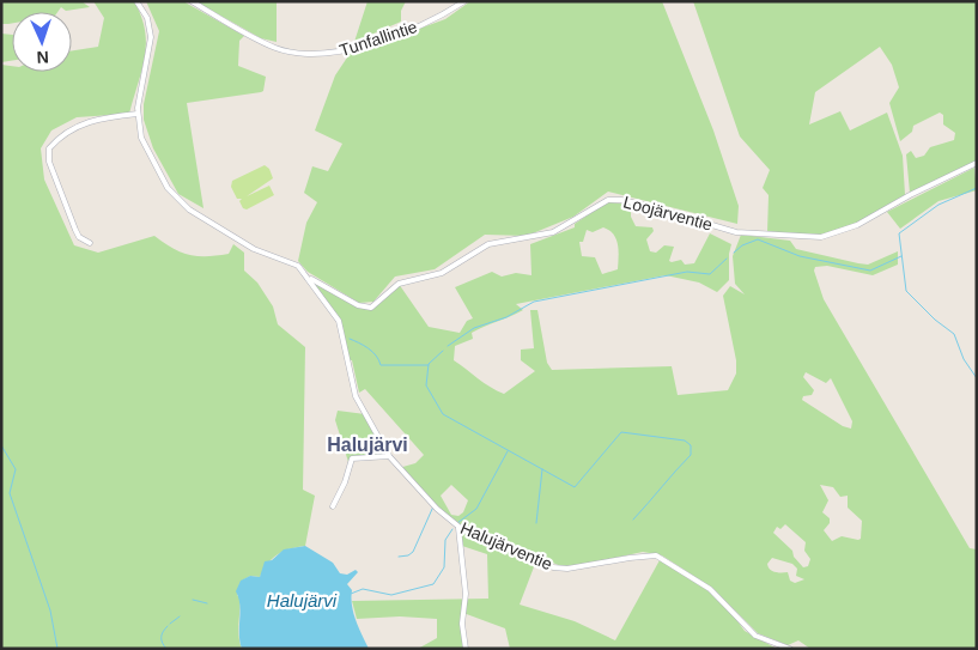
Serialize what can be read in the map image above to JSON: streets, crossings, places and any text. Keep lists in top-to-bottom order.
{
  "streets": {
    "street": ["Tunfallintie", "Loojärventie", "Halujärventie"]
  },
  "crossings": [
    ["Loojärventie", "Halujärventie"]
  ],
  "districts": ["Halujärvi"],
  "water": ["Halujärvi"],
  "north": "bottom"
}
